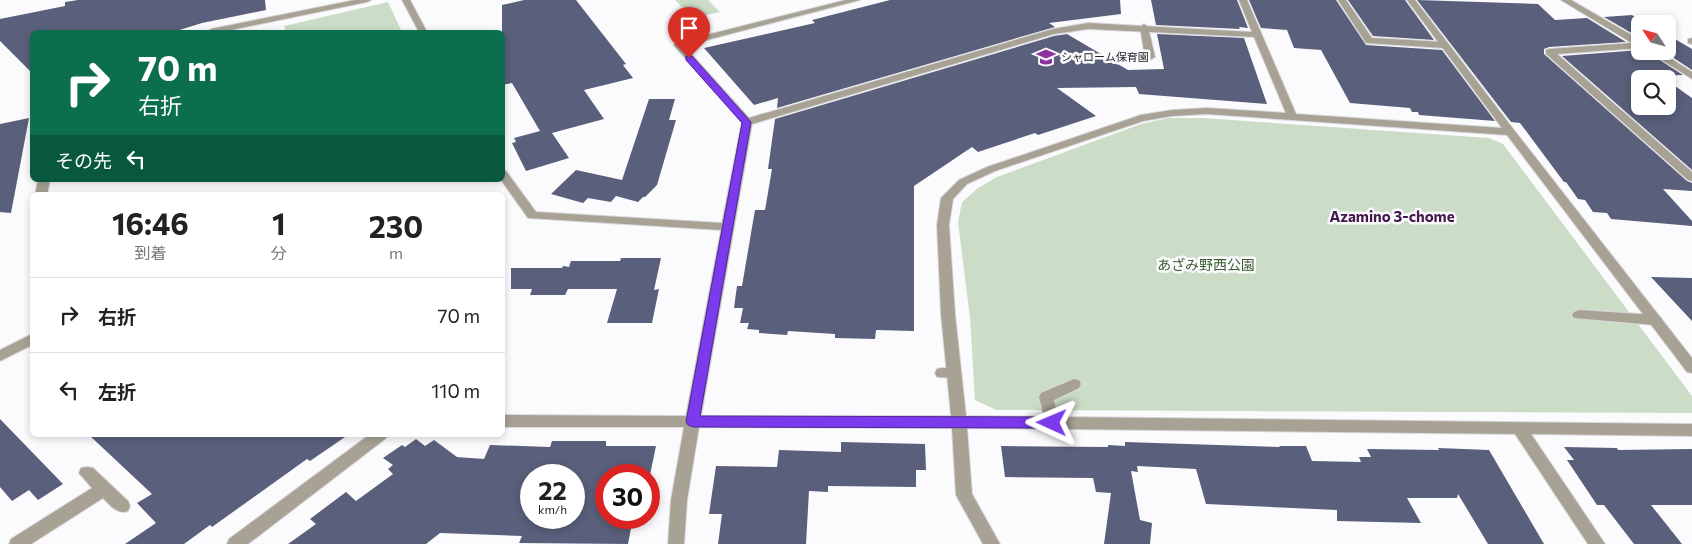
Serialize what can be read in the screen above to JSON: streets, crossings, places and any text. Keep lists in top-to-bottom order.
{
  "districts": ["Azamino 3-chome"],
  "parks": ["あざみ野西公園"],
  "places": {
    "school or university": ["シャローム保育園"]
  },
  "north": "top left",
  "page": {
    "turn": ["70 m", "右折"],
    "then": "その先",
    "eta": [
      "16:46",
      "到着",
      "1",
      "分",
      "230",
      "m"
    ],
    "list": [
      {
        "name": "右折",
        "value": "70 m"
      },
      {
        "name": "左折",
        "value": "110 m"
      }
    ],
    "speed": "22 km/h",
    "limit": "30"
  }
}
